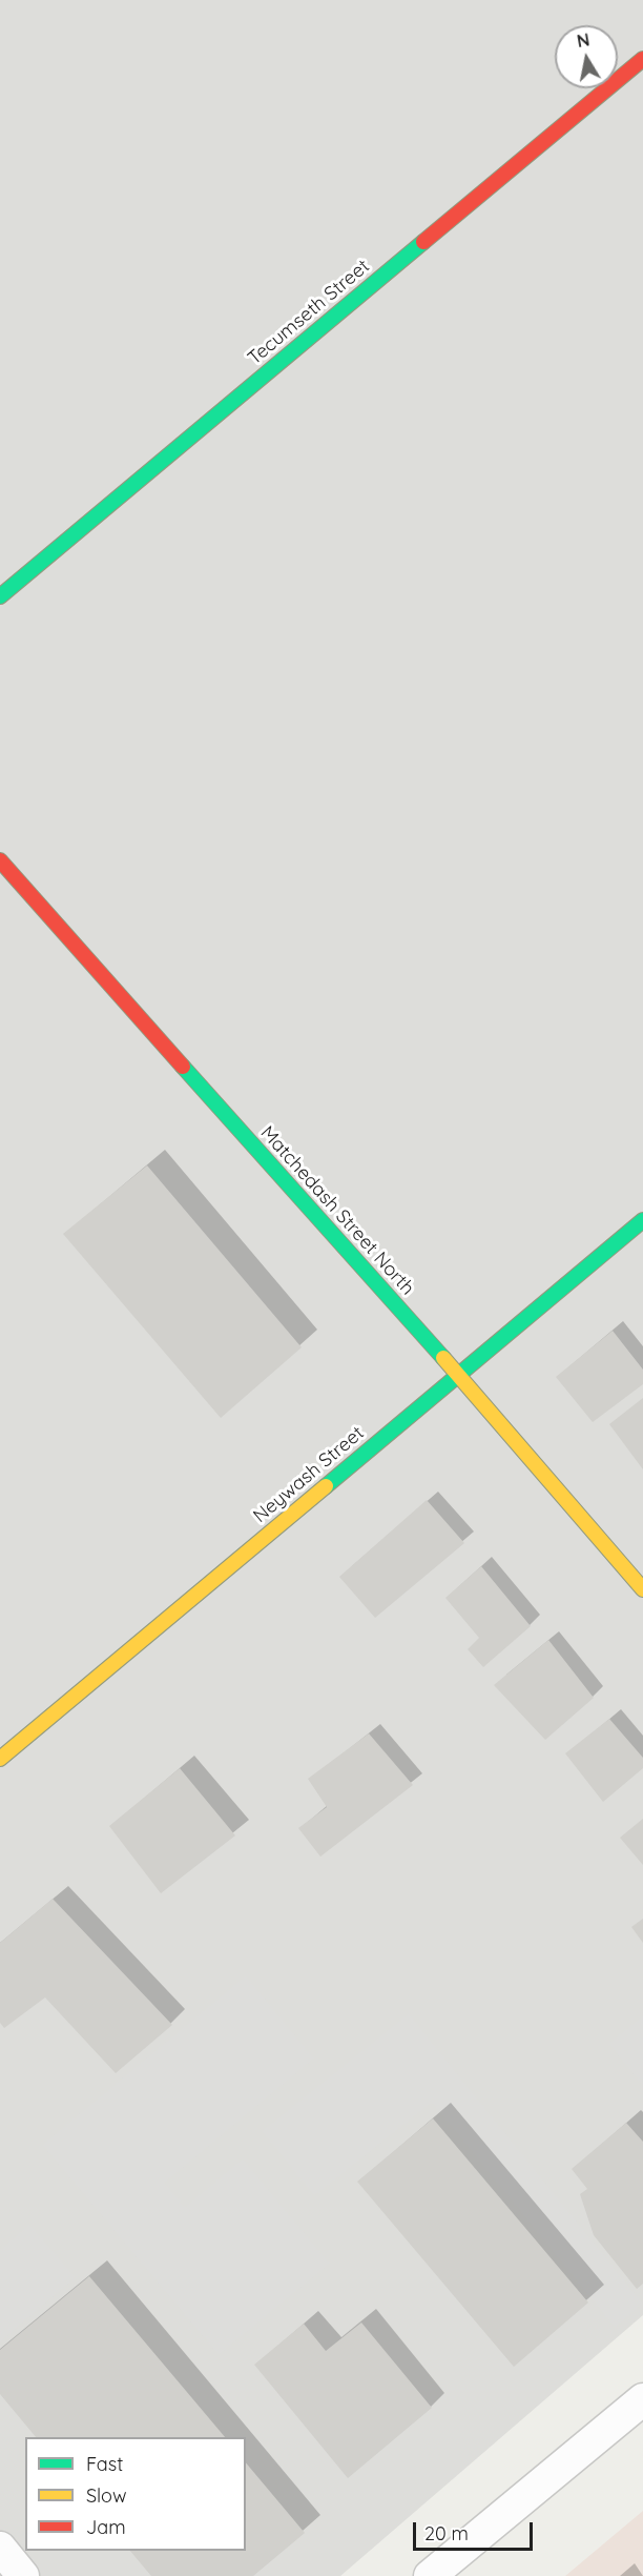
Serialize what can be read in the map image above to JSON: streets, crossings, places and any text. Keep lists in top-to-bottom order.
{
  "streets": {
    "street": ["Tecumseth Street", "Matchedash Street North", "Neywash Street"]
  },
  "crossings": [
    ["Matchedash Street North", "Neywash Street"]
  ],
  "legend": ["Fast", "Slow", "Jam"],
  "scale_bar": "20 m",
  "north": "top"
}
